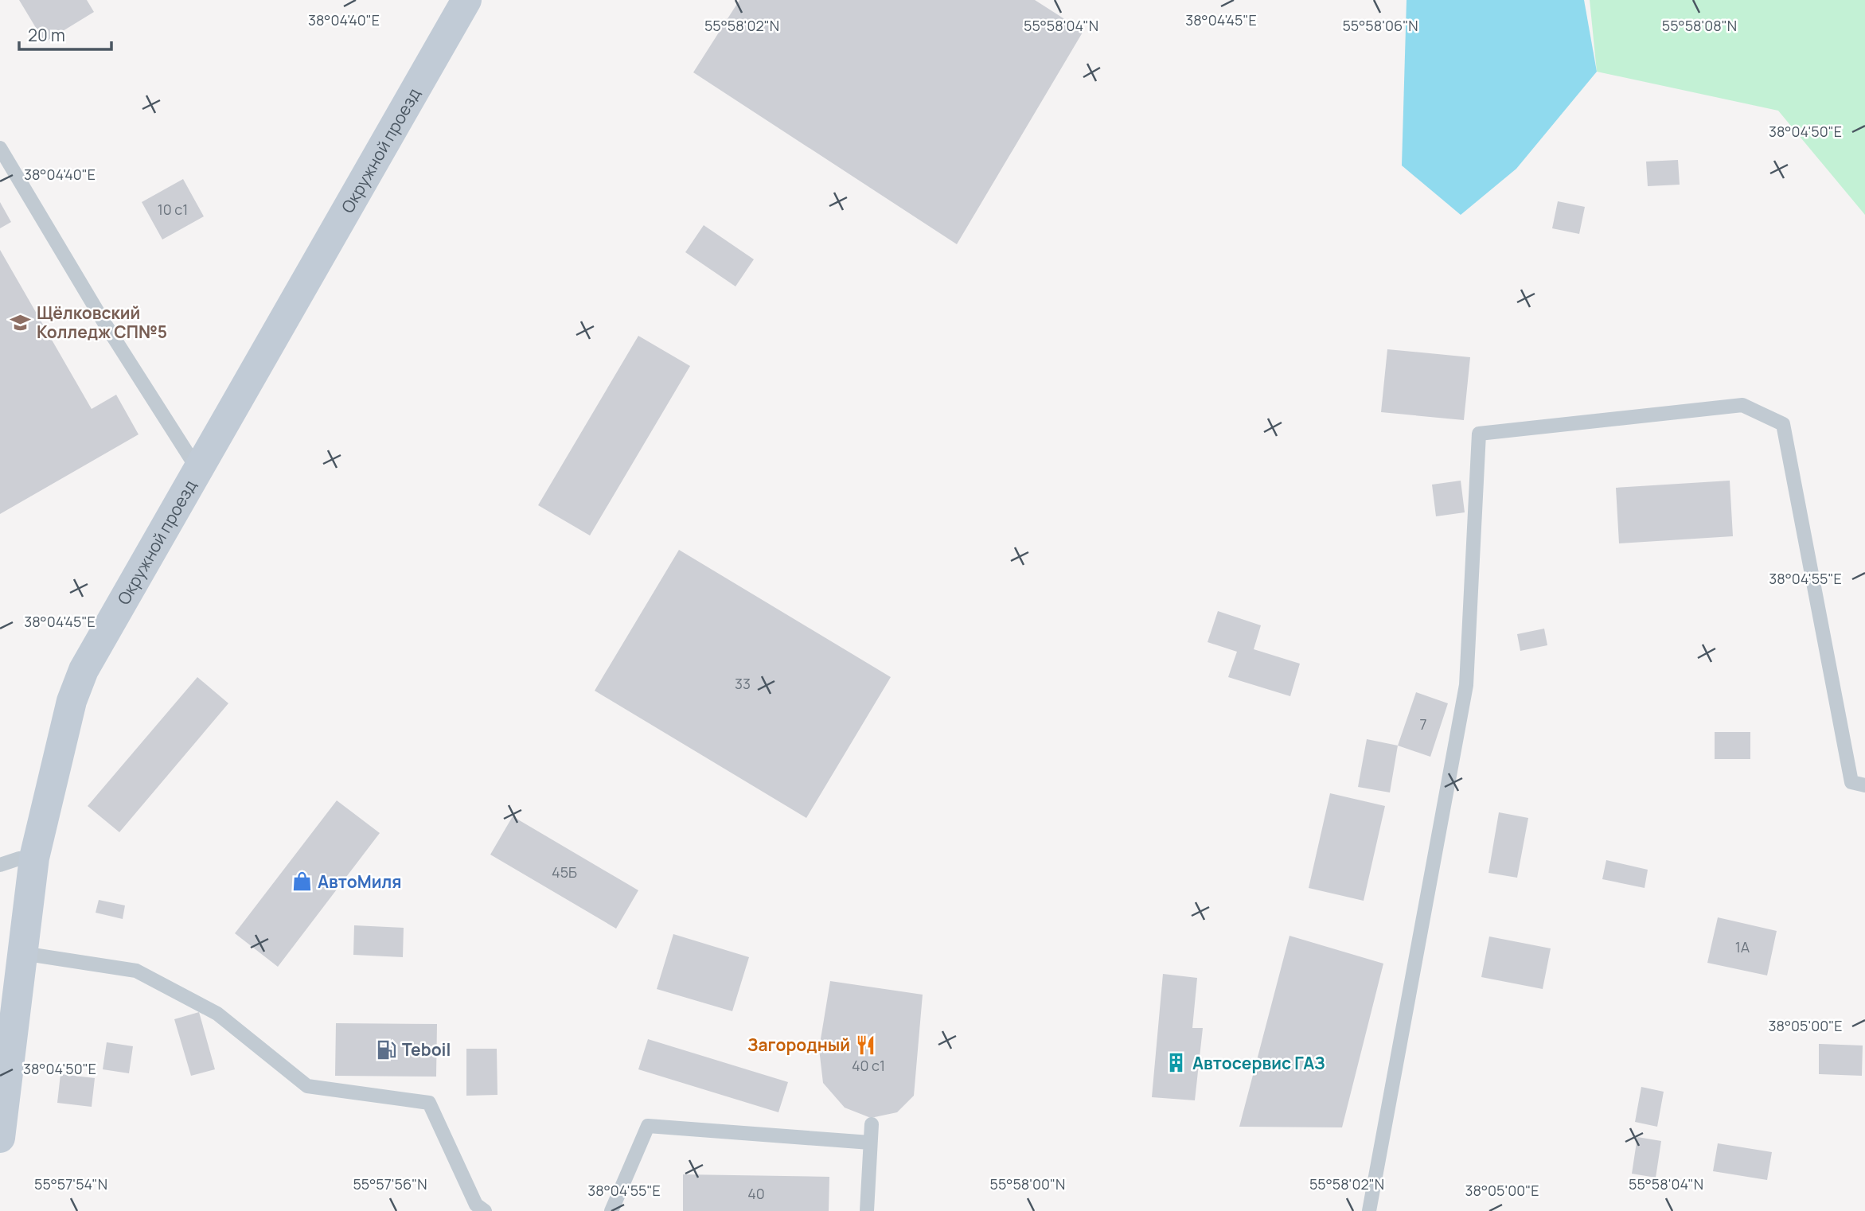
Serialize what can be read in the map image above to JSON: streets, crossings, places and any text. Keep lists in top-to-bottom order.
{
  "streets": {
    "street": ["Окружной проезд"]
  },
  "places": {
    "school or university": ["Щёлковский Колледж СП№5"],
    "shop": ["АвтоМиля"],
    "restaurant": ["Загородный"],
    "fuel station": ["Teboil"],
    "building": ["Автосервис ГАЗ"]
  },
  "house_numbers": [
    "10 с1",
    "33",
    "7",
    "45Б",
    "1А",
    "40 с1",
    "40"
  ],
  "scale_bar": "20 m",
  "coordinates": [
    "38°04'40\"E",
    "38°04'45\"E",
    "55°58'02\"N",
    "55°58'04\"N",
    "55°58'06\"N",
    "55°58'08\"N",
    "38°04'50\"E",
    "38°04'55\"E",
    "38°05'00\"E",
    "55°57'54\"N",
    "55°57'56\"N",
    "55°58'00\"N"
  ]
}
